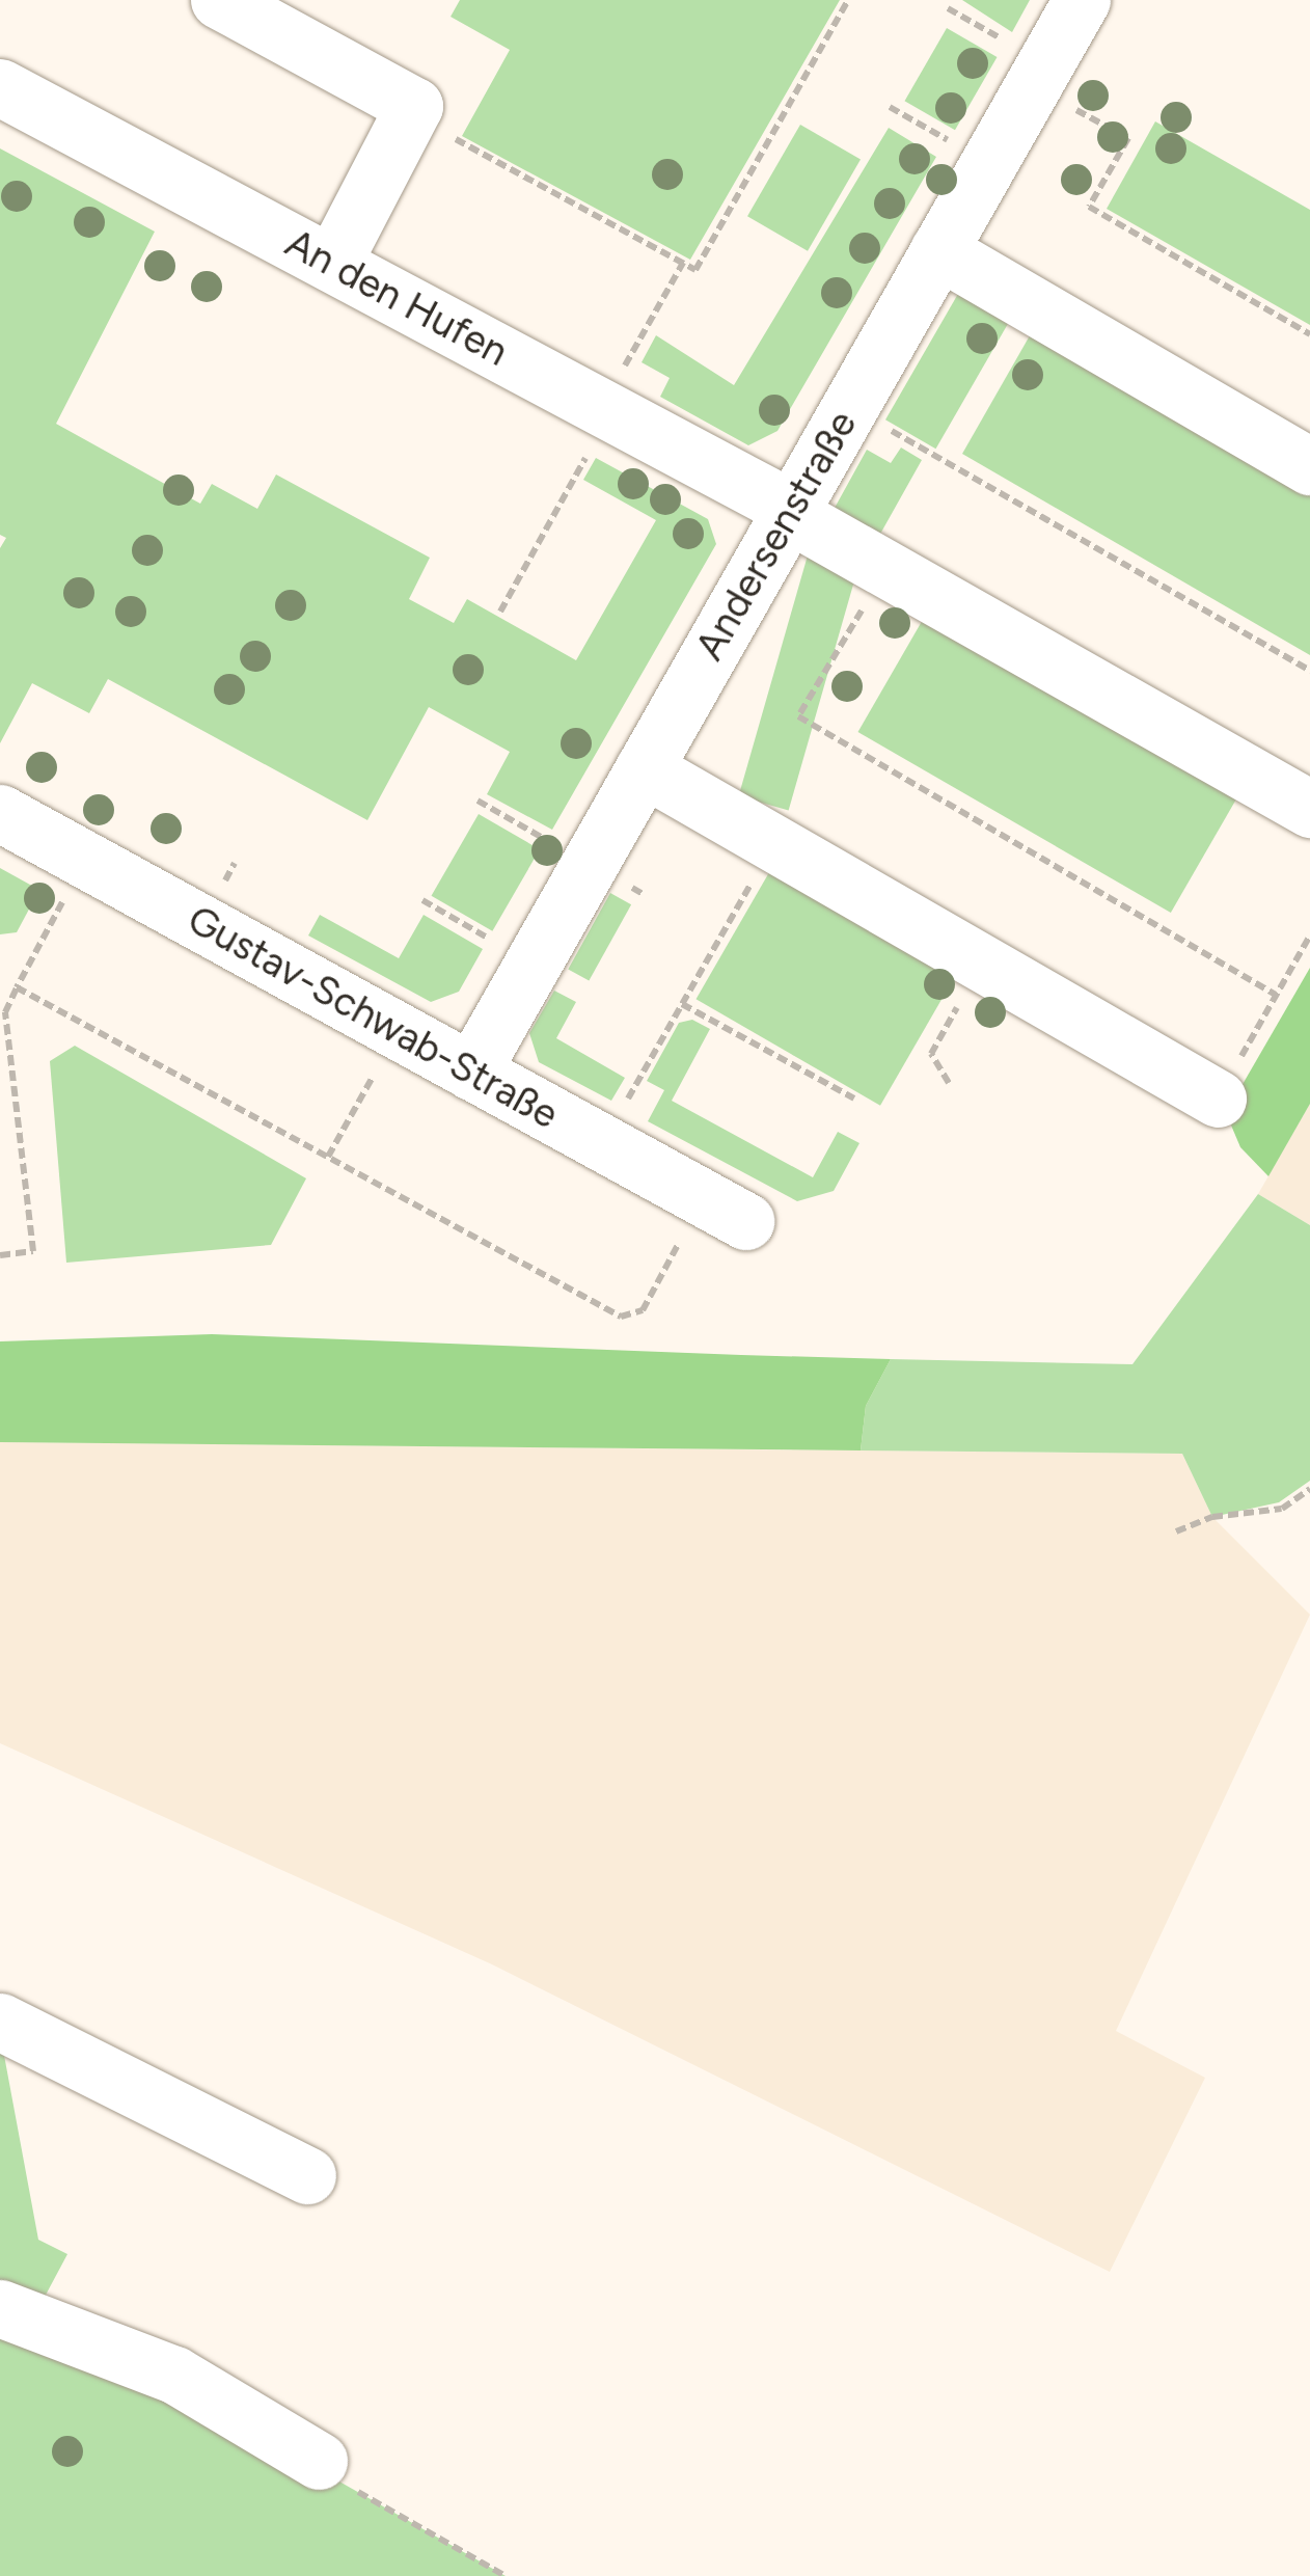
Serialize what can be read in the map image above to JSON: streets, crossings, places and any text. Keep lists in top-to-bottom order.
{
  "streets": {
    "street": ["An den Hufen", "Andersenstraße", "Gustav-Schwab-Straße"]
  },
  "crossings": [
    ["An den Hufen", "Andersenstraße"],
    ["Andersenstraße", "Gustav-Schwab-Straße"]
  ]
}
